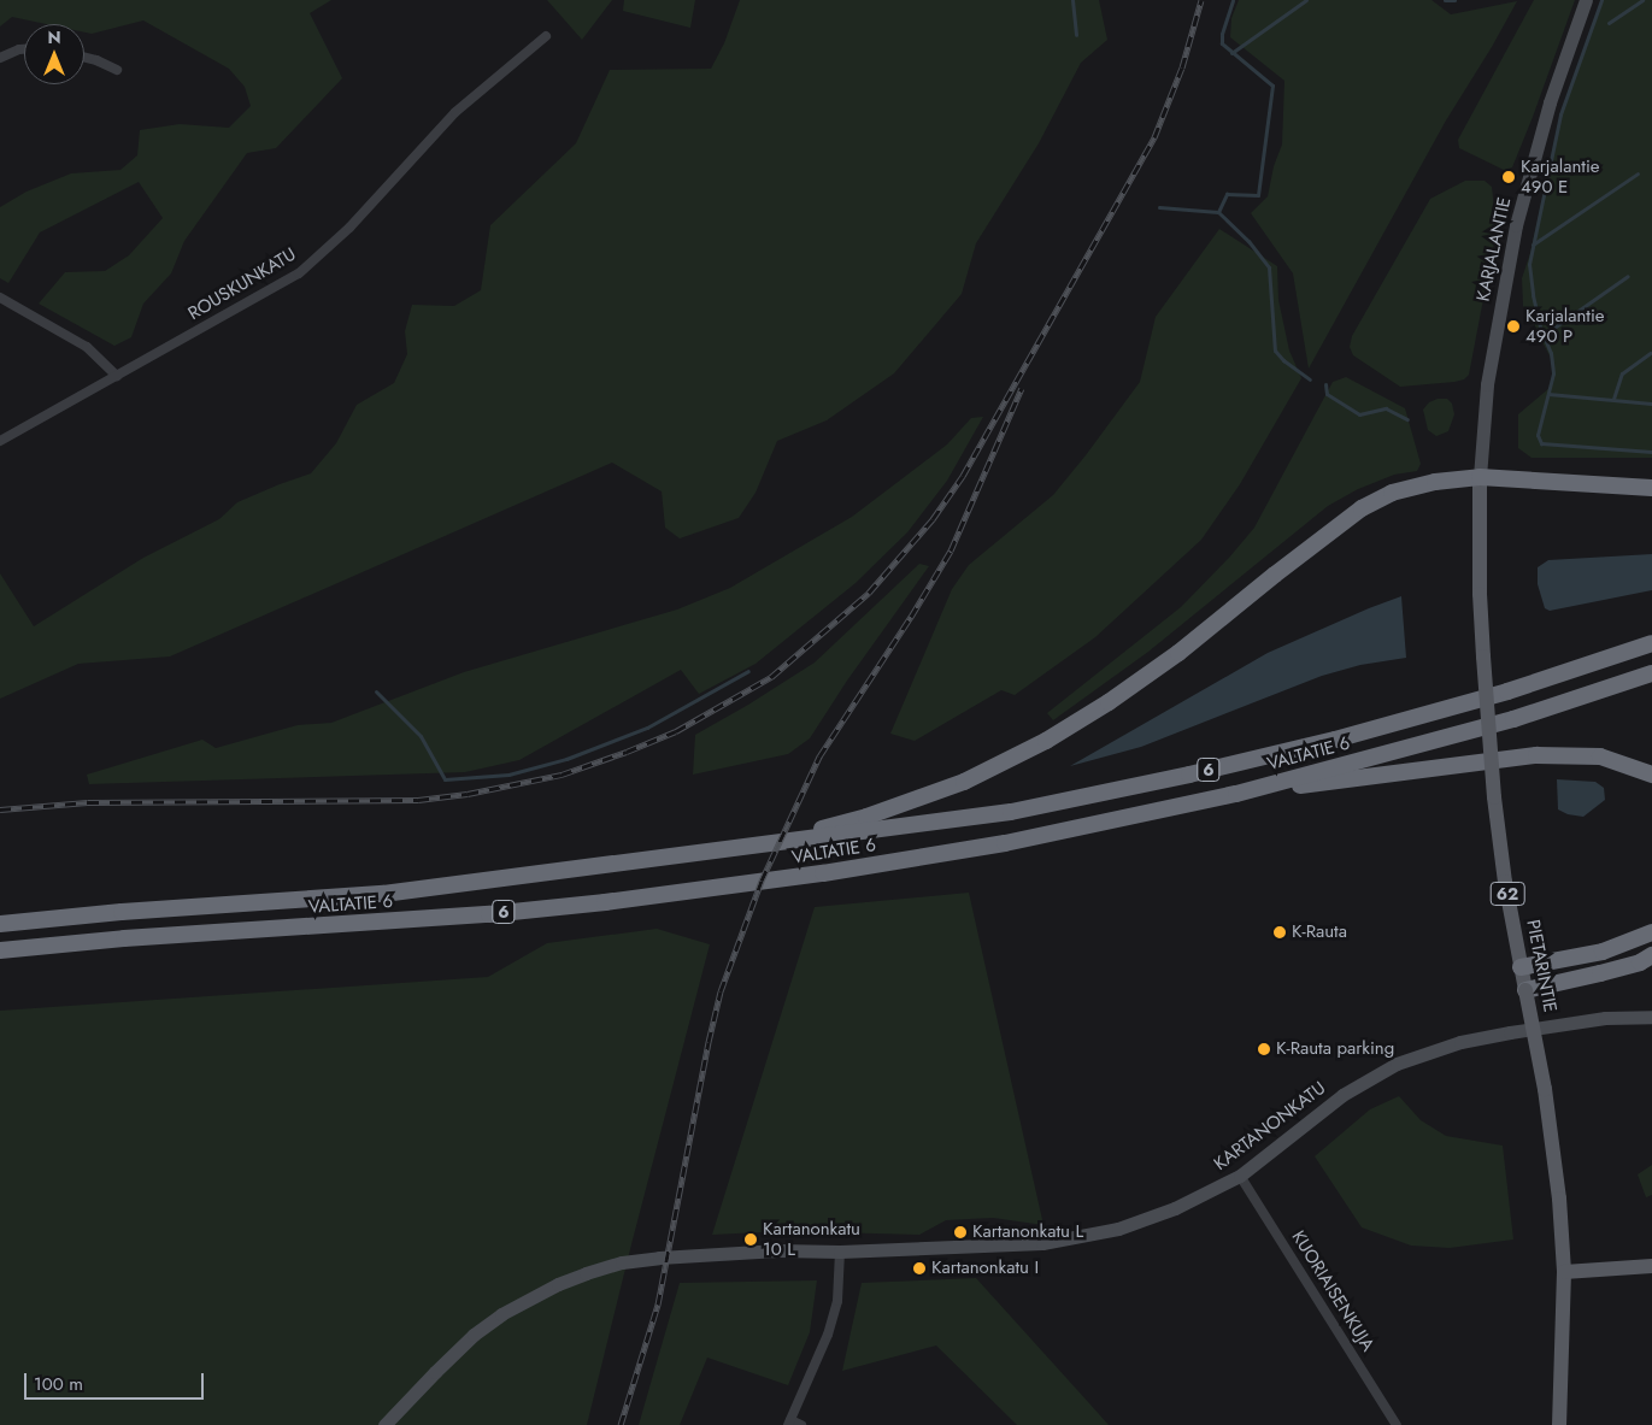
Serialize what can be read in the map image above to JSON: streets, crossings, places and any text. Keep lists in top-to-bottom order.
{
  "streets": {
    "highway": ["VALTATIE 6", "6"],
    "main road": [
      "KARJALANTIE",
      "62",
      "PIETARINTIE",
      "KARTANONKATU"
    ],
    "street": ["ROUSKUNKATU", "KUORIAISENKUJA"]
  },
  "crossings": [
    ["KARJALANTIE", "PIETARINTIE"],
    ["KARTANONKATU", "KUORIAISENKUJA"]
  ],
  "places": [
    "Karjalantie 490 E",
    "Karjalantie 490 P",
    "K-Rauta",
    "K-Rauta parking",
    "Kartanonkatu L",
    "Kartanonkatu 10 L",
    "Kartanonkatu I"
  ],
  "scale_bar": "100 m",
  "north": "top"
}
